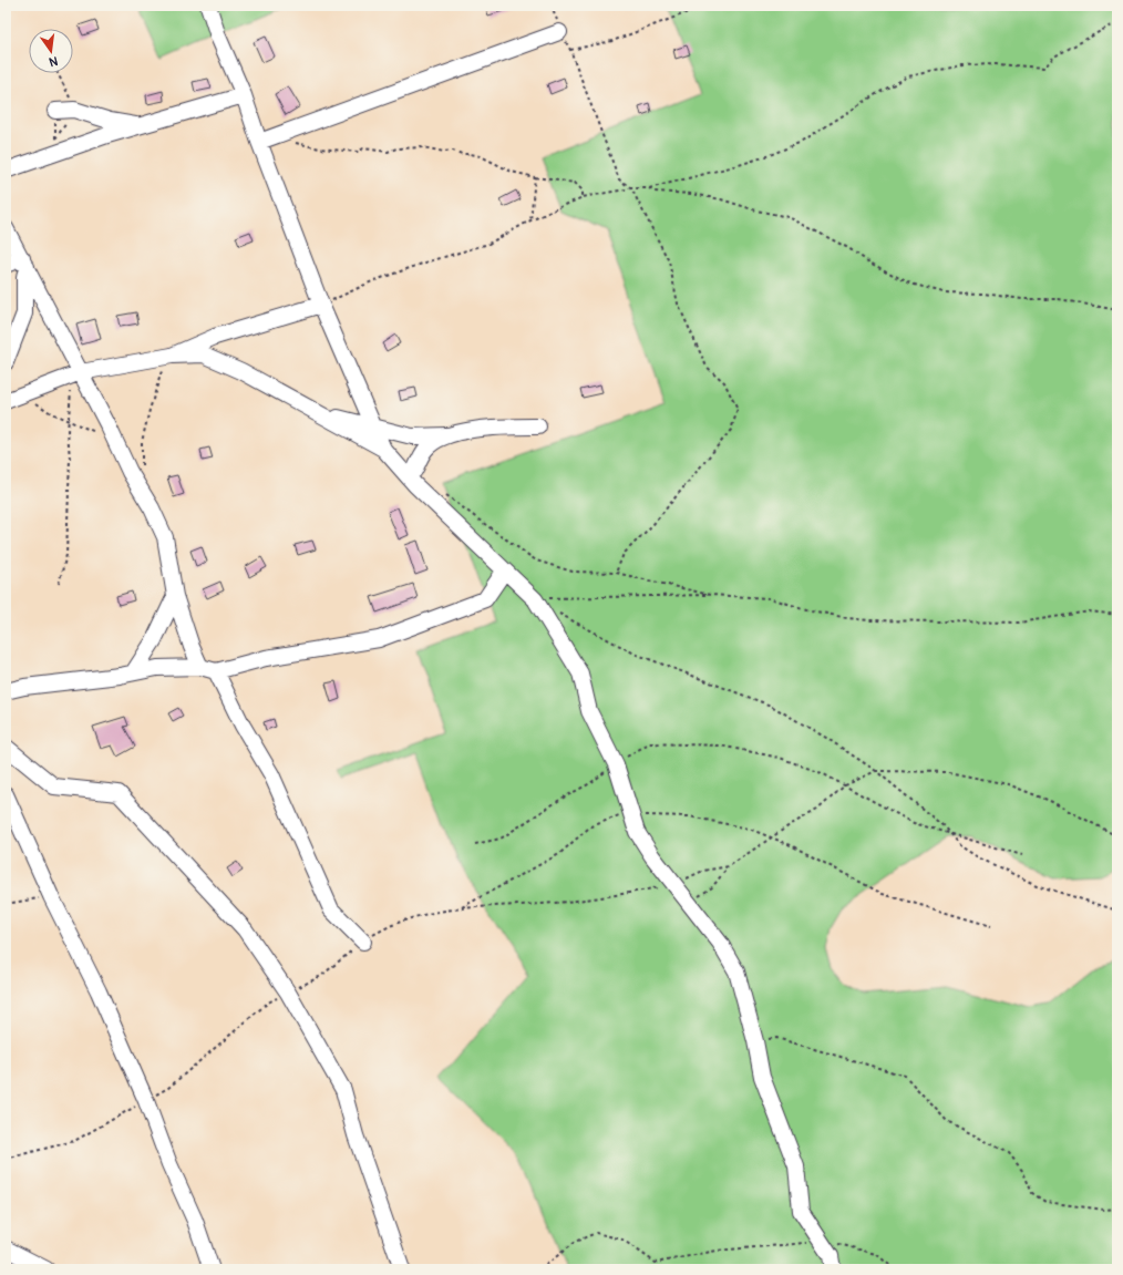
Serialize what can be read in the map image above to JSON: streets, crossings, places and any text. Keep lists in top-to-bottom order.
{
  "north": "bottom"
}
